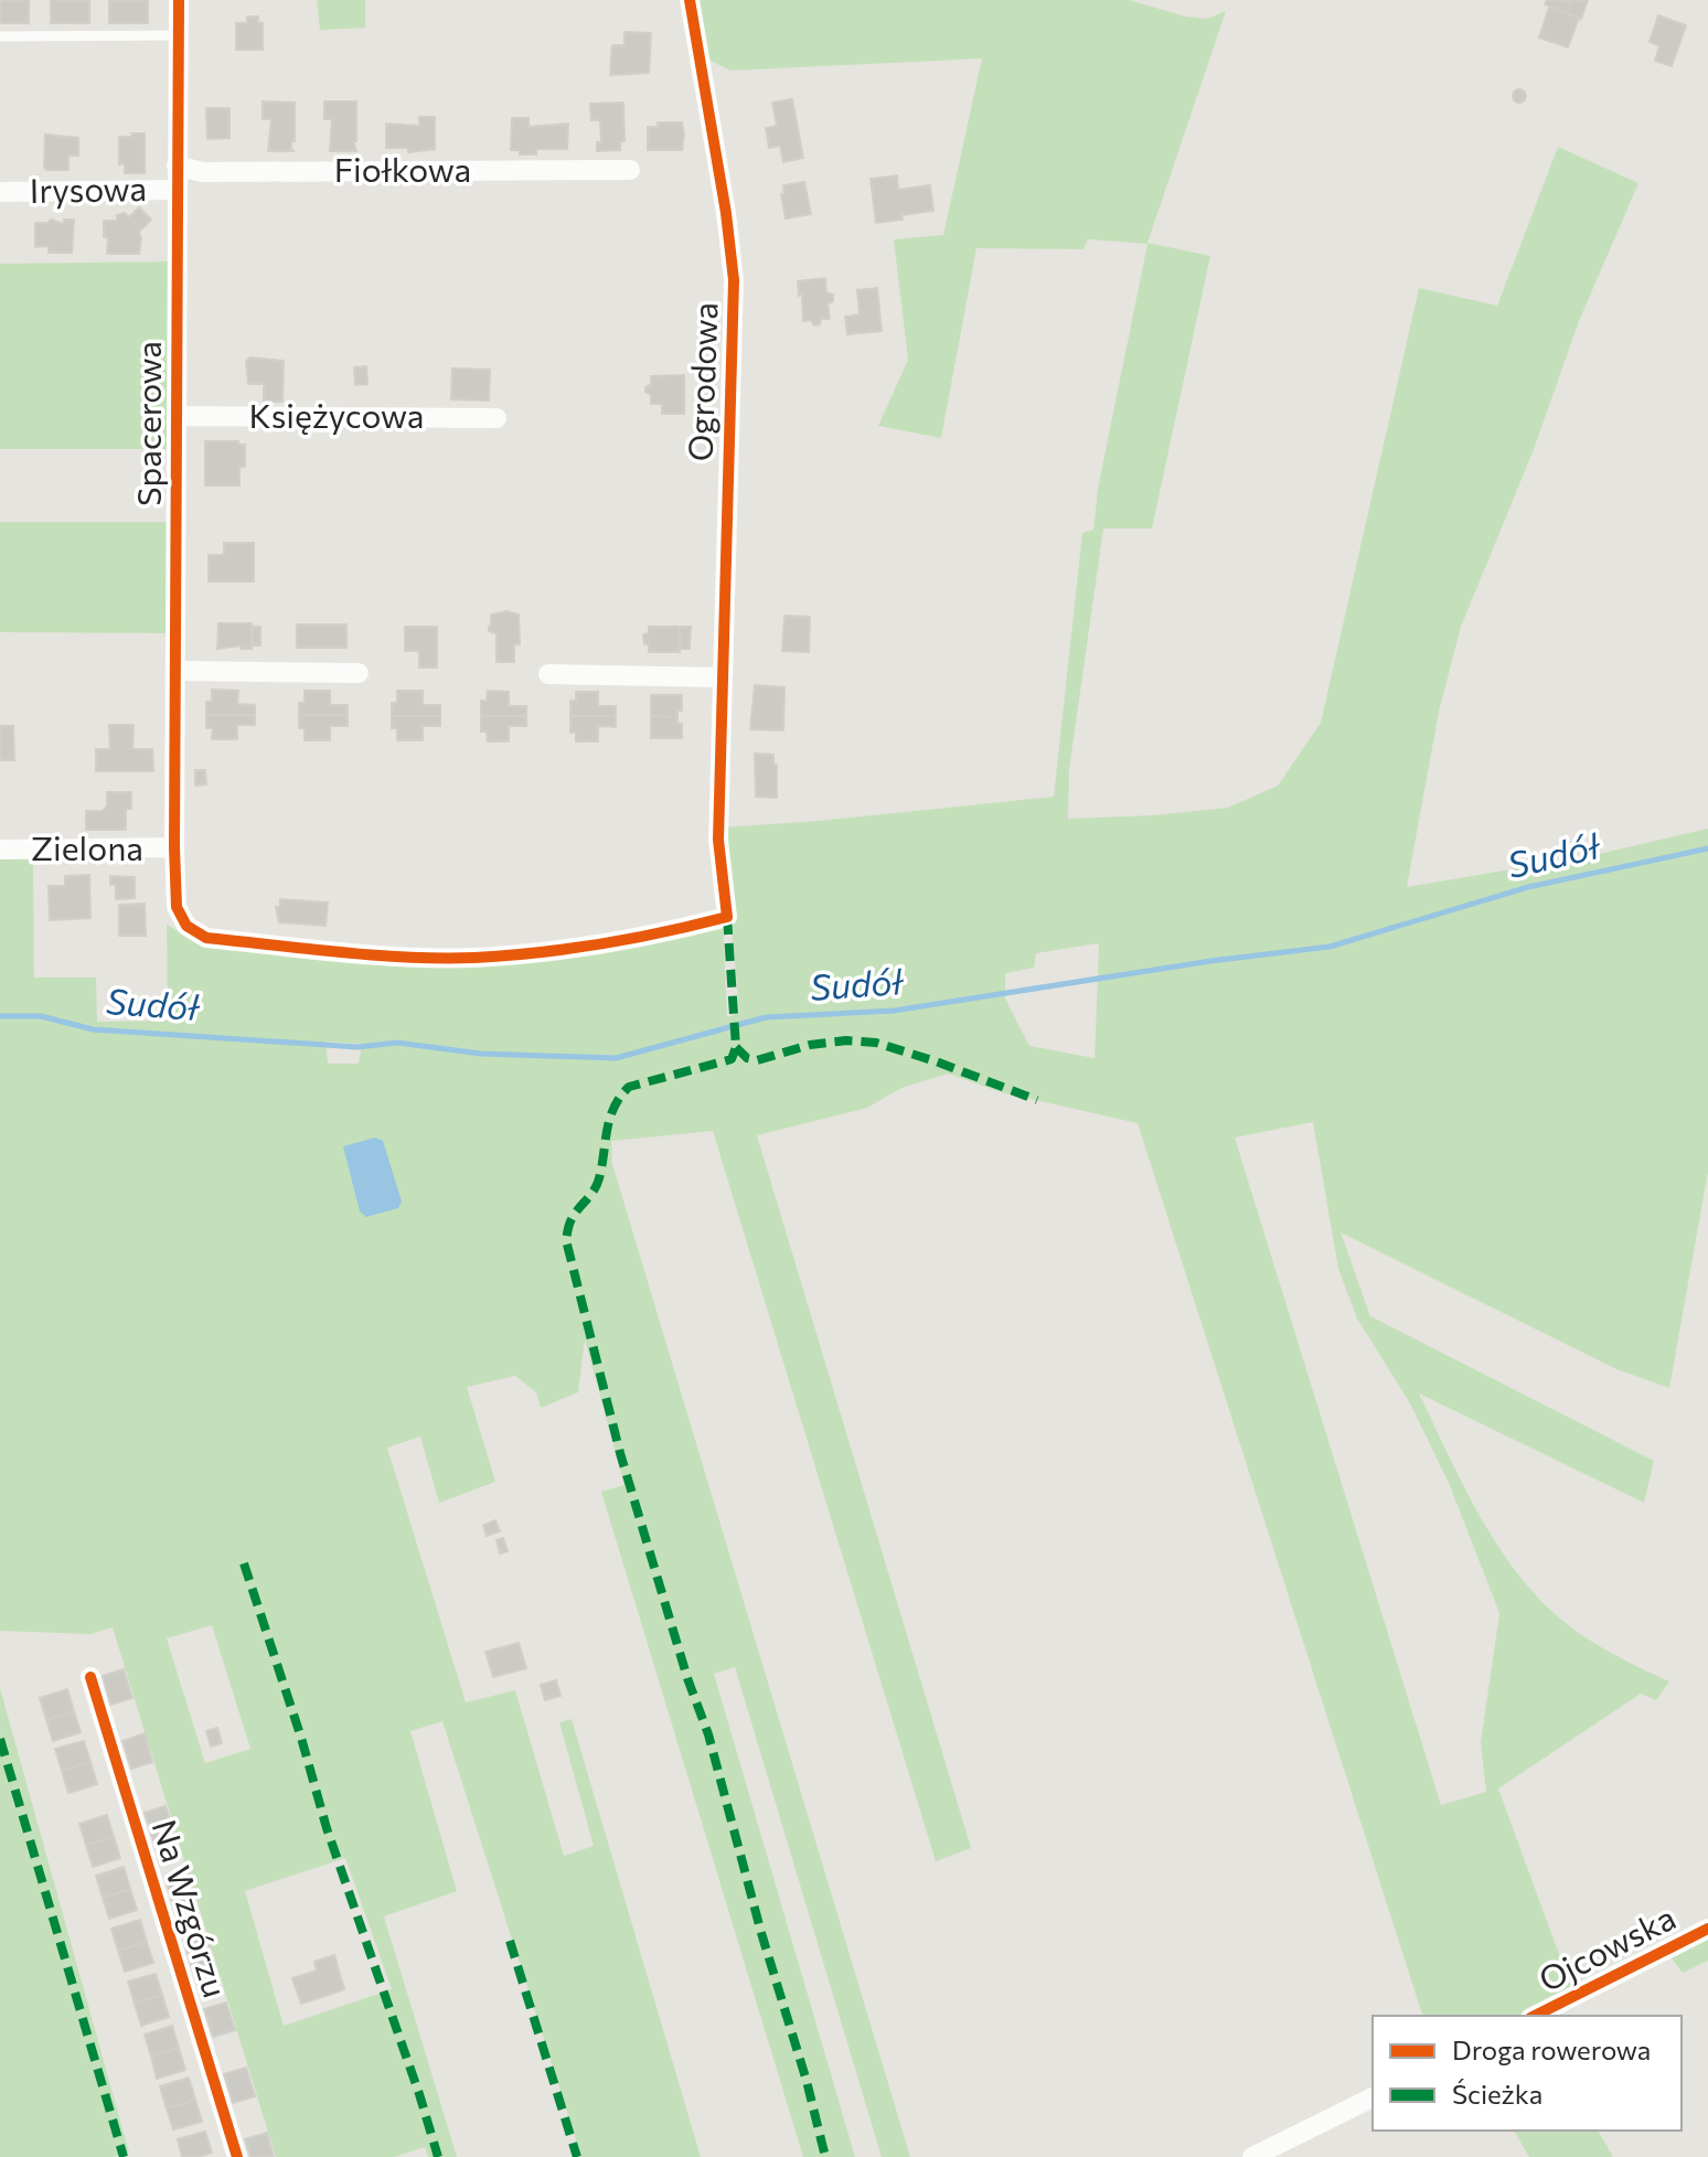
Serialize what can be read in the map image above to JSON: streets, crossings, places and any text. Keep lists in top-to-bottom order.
{
  "streets": {
    "street": [
      "Fiołkowa",
      "Irysowa",
      "Ogrodowa",
      "Księżycowa",
      "Spacerowa",
      "Zielona",
      "Na Wzgórzu",
      "Ojcowska"
    ]
  },
  "crossings": [
    ["Fiołkowa", "Spacerowa"],
    ["Irysowa", "Spacerowa"],
    ["Ogrodowa", "Spacerowa"],
    ["Księżycowa", "Spacerowa"],
    ["Spacerowa", "Zielona"]
  ],
  "water": ["Sudół"],
  "legend": ["Droga rowerowa", "Ścieżka"]
}
